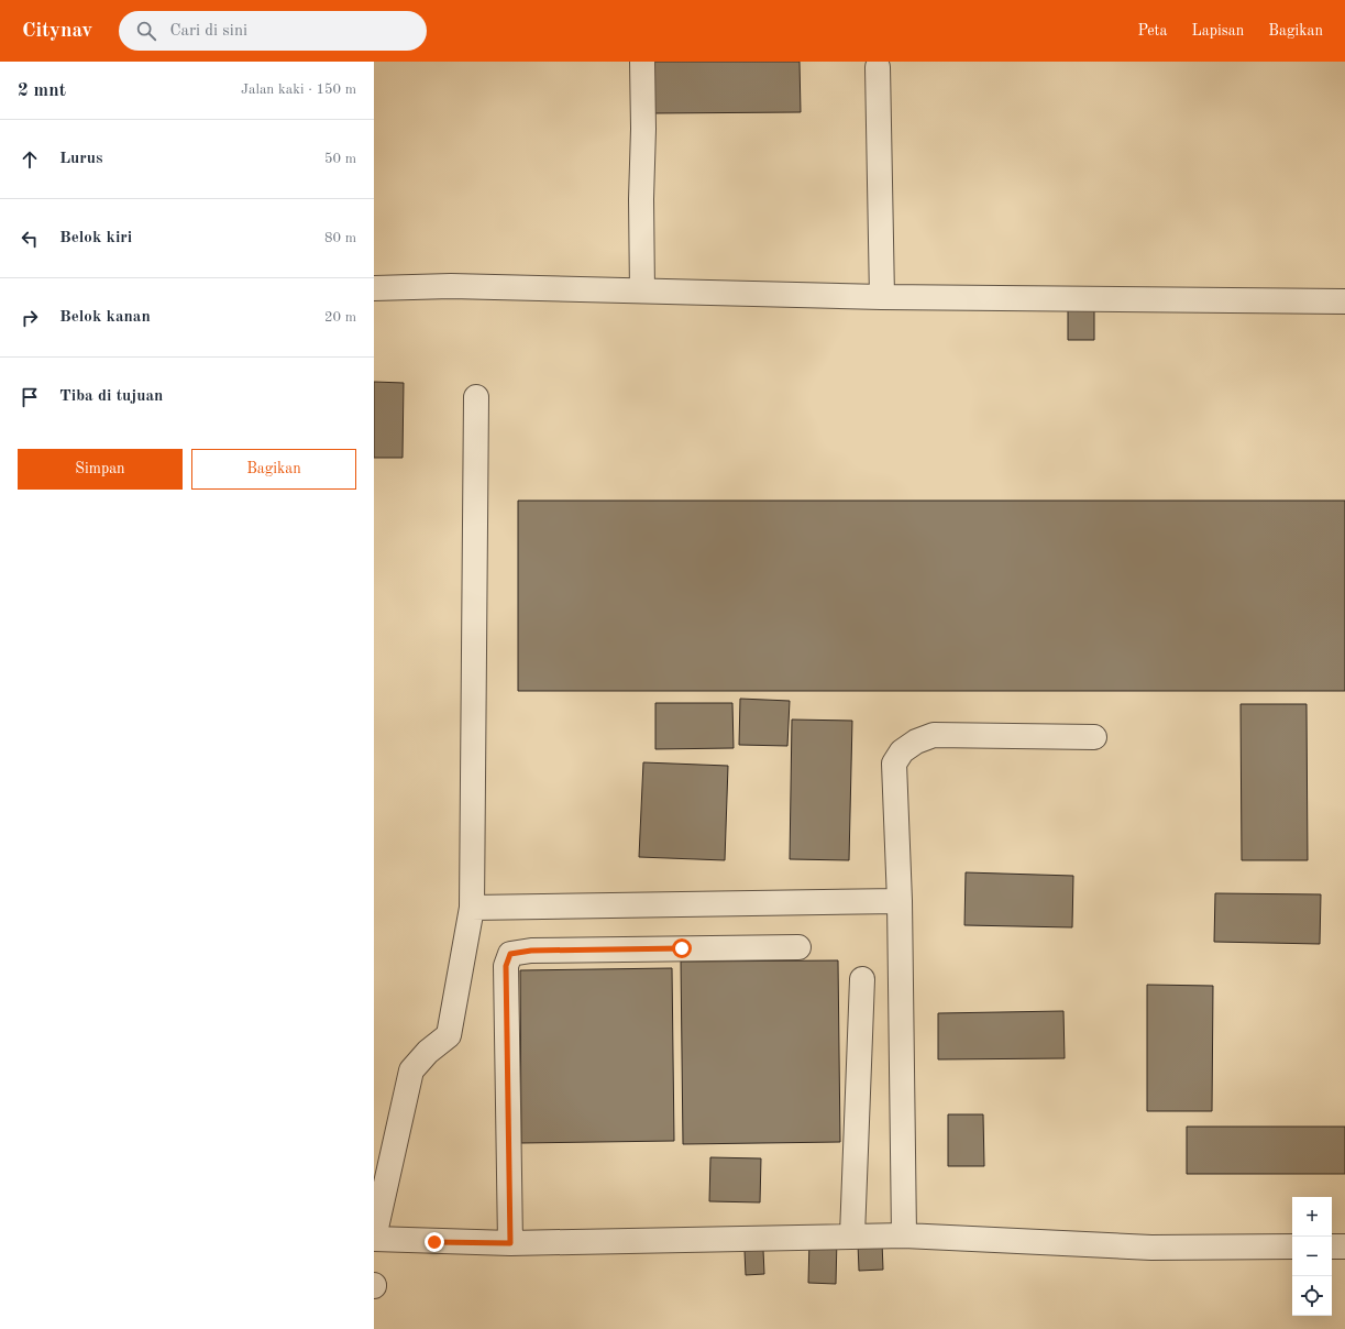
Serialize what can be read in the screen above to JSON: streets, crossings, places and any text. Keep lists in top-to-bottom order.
{
  "page": {
    "header": "Citynav",
    "search": "Cari di sini",
    "nav": ["Peta", "Lapisan", "Bagikan"],
    "heading": ["2 mnt", "Jalan kaki · 150 m"],
    "list": [
      ["Lurus", "50 m"],
      ["Belok kiri", "80 m"],
      ["Belok kanan", "20 m"],
      "Tiba di tujuan"
    ],
    "buttons": ["Simpan", "Bagikan"],
    "map_buttons": ["+", "−"]
  }
}
